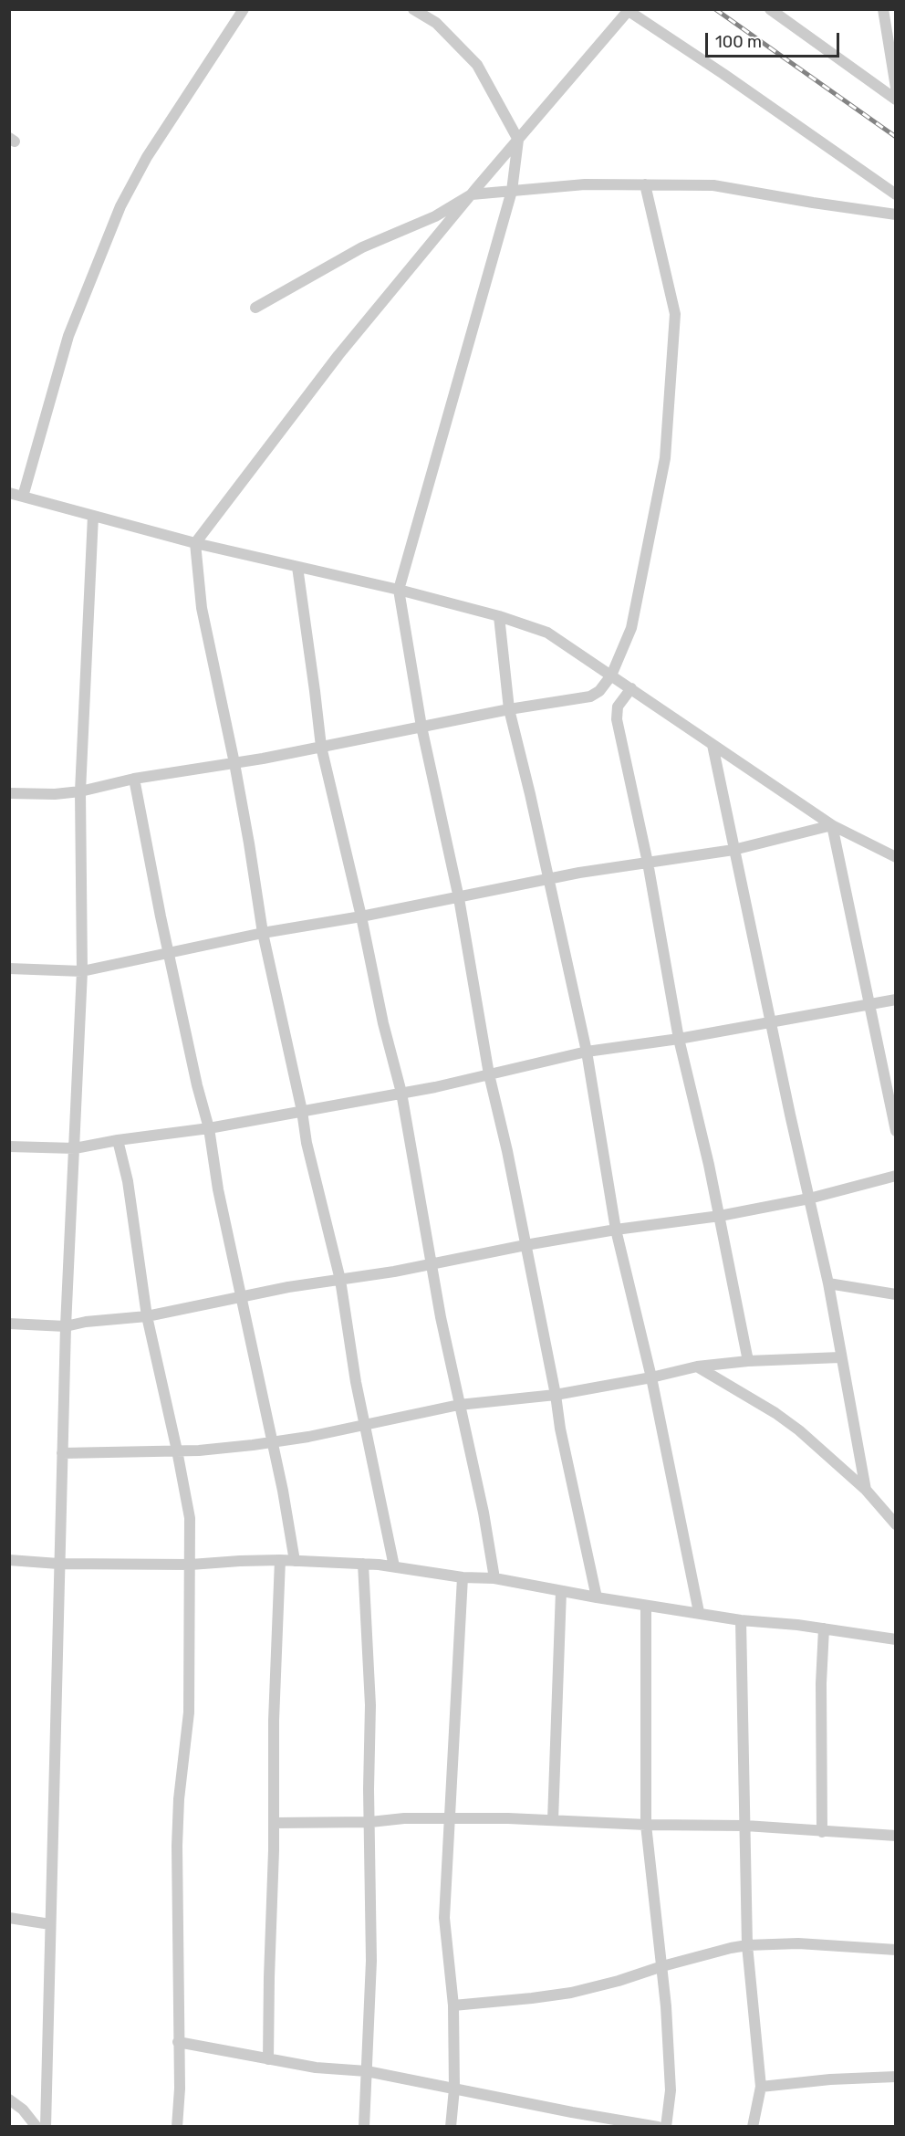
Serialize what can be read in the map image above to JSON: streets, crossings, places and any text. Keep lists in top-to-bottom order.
{
  "scale_bar": "100 m"
}
